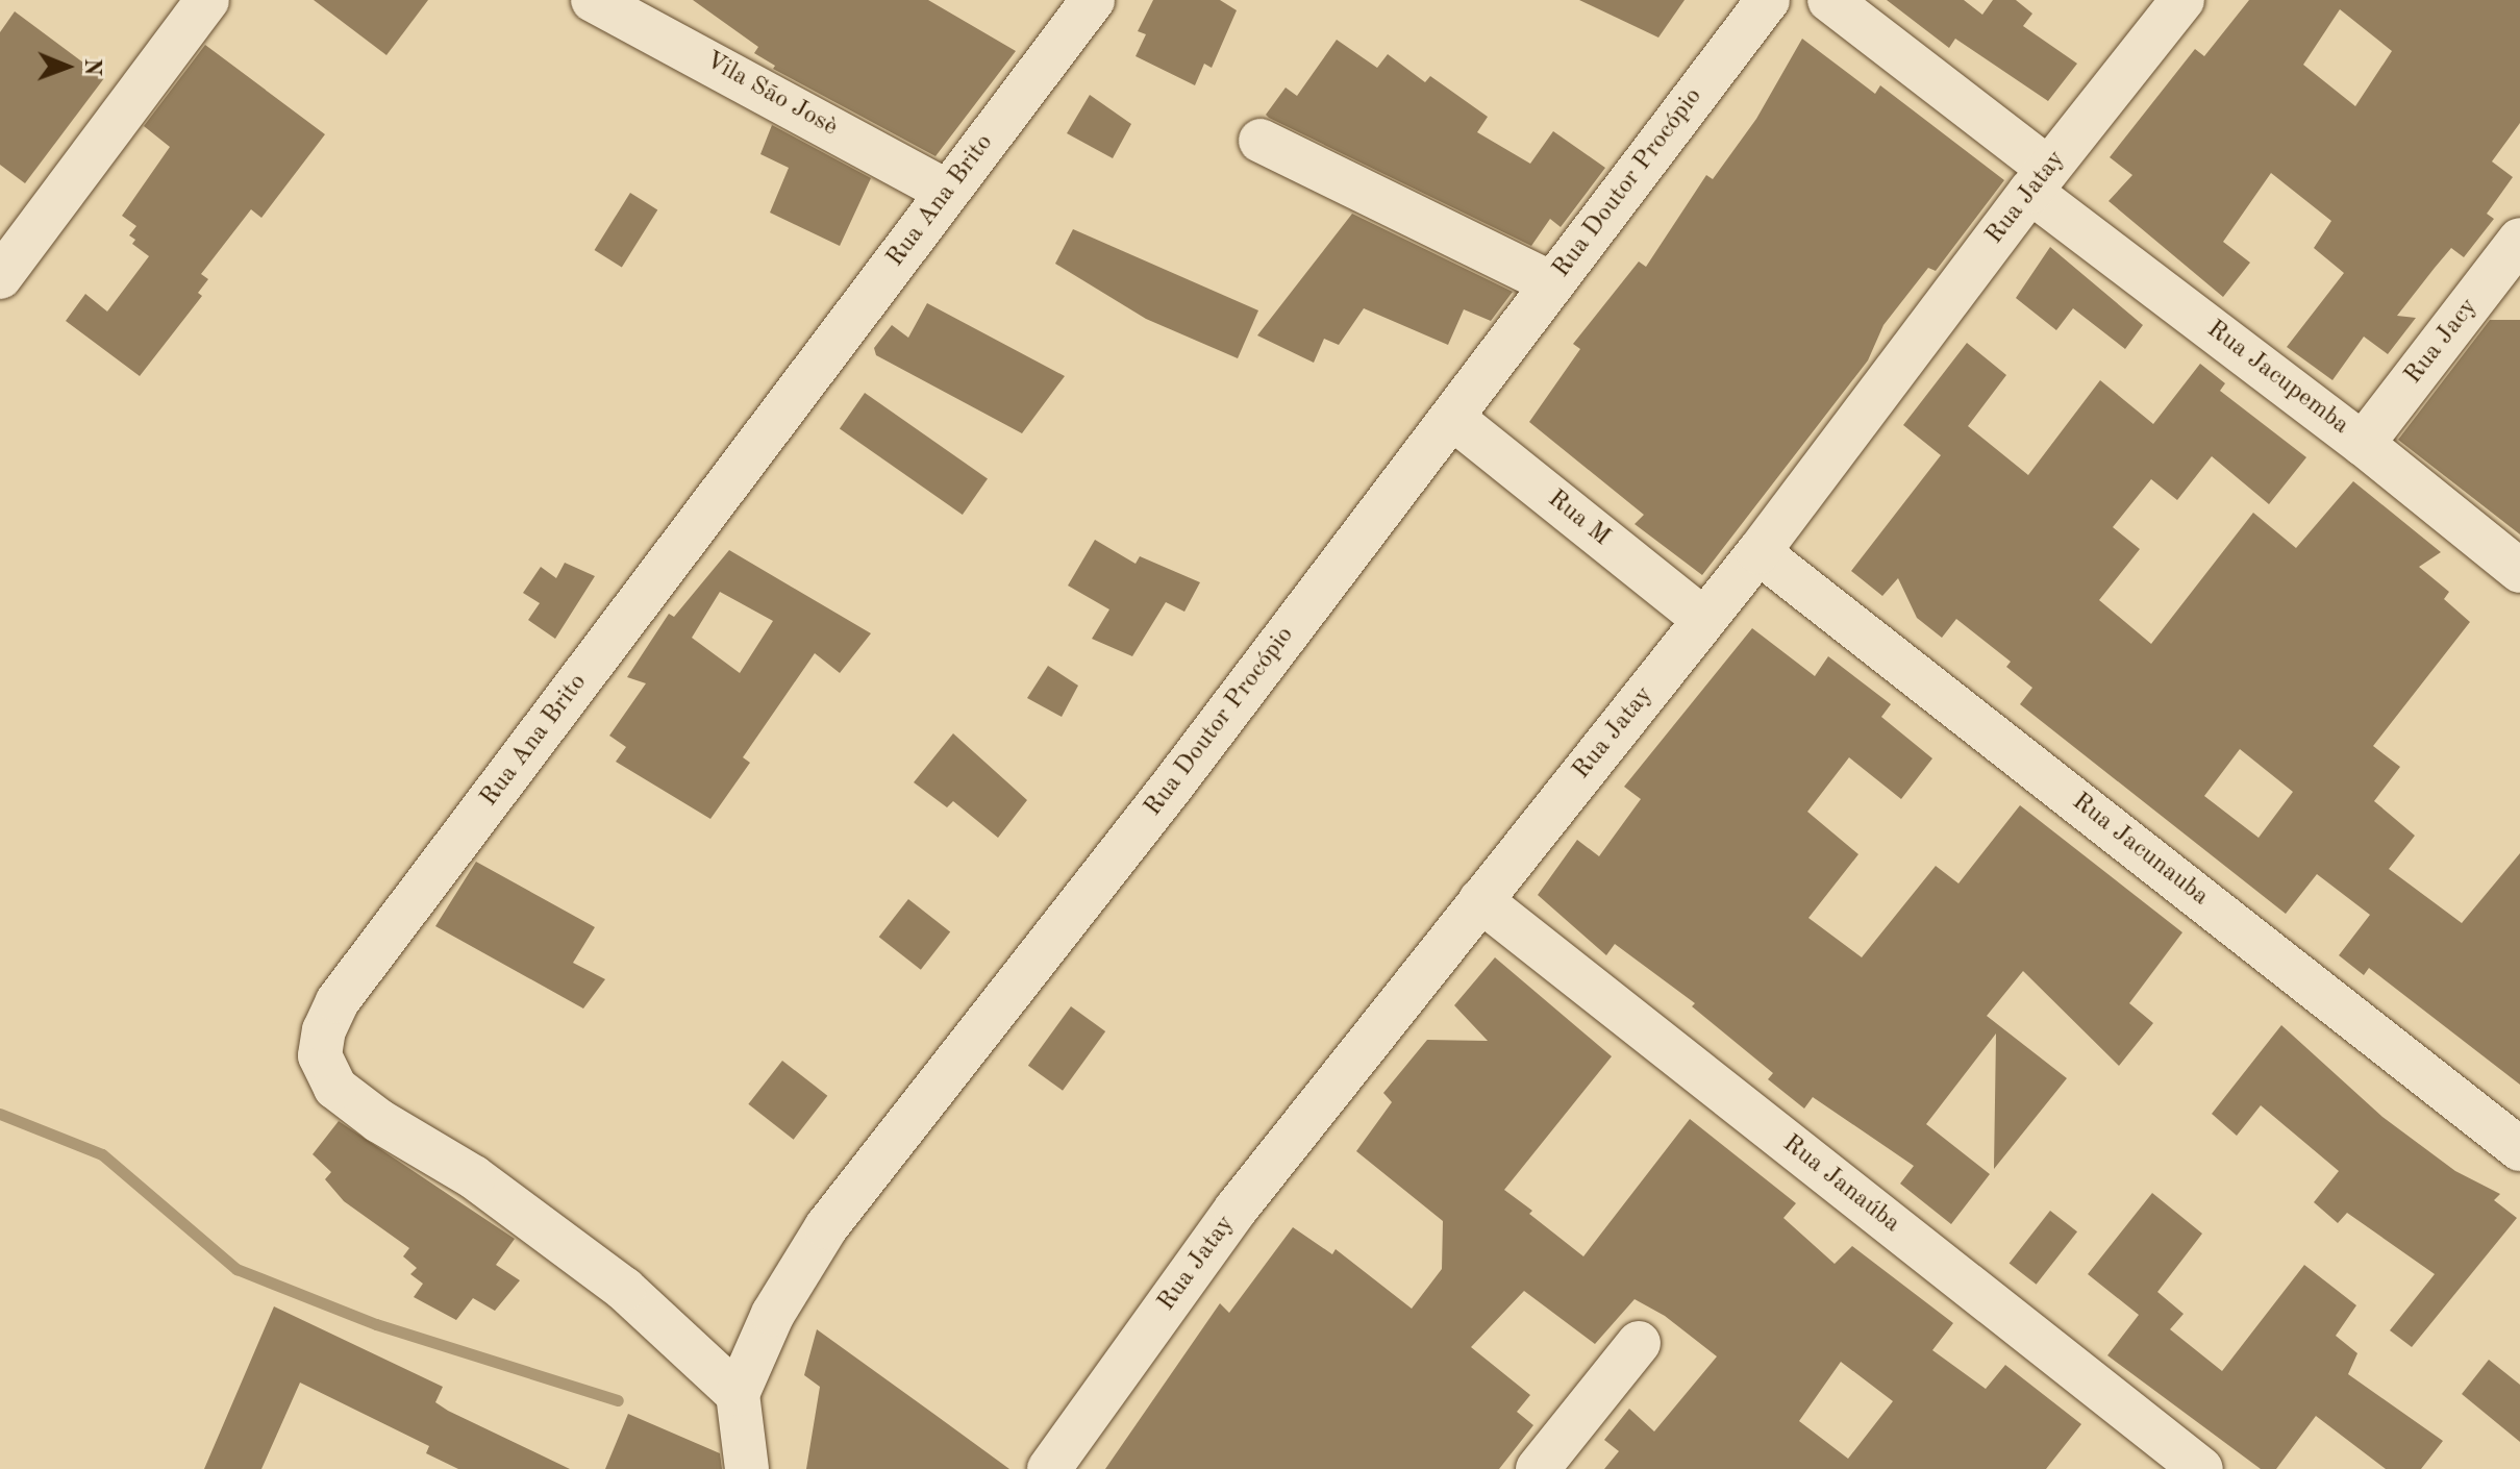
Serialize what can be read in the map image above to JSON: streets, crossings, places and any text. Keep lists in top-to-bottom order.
{
  "streets": {
    "street": [
      "Vila São Josè",
      "Rua Doutor Procópio",
      "Rua Jatay",
      "Rua Ana Brito",
      "Rua Jacy",
      "Rua Jacupemba",
      "Rua M",
      "Rua Jacunauba",
      "Rua Janaúba"
    ]
  },
  "crossings": [
    ["Vila São Josè", "Rua Ana Brito"],
    ["Rua Doutor Procópio", "Rua Ana Brito"],
    ["Rua Doutor Procópio", "Rua M"],
    ["Rua Jatay", "Rua Jacupemba"],
    ["Rua Jatay", "Rua M"],
    ["Rua Jatay", "Rua Jacunauba"],
    ["Rua Jatay", "Rua Janaúba"],
    ["Rua Jacy", "Rua Jacupemba"]
  ],
  "north": "right"
}
